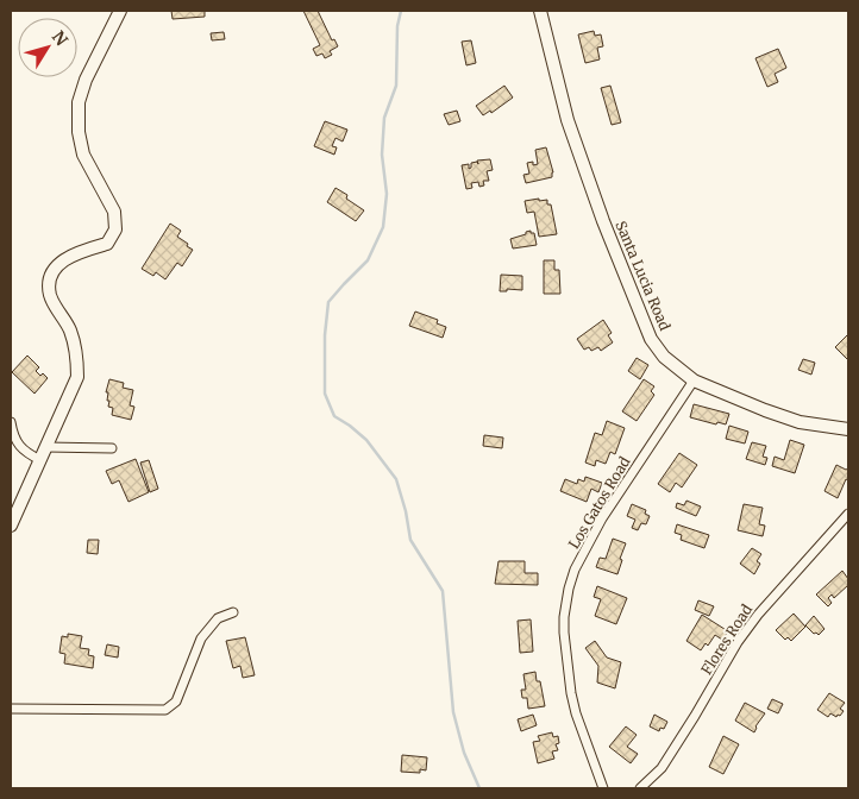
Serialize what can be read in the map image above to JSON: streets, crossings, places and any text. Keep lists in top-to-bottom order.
{
  "streets": {
    "street": ["Santa Lucia Road", "Los Gatos Road", "Flores Road"]
  },
  "crossings": [
    ["Santa Lucia Road", "Los Gatos Road"]
  ],
  "north": "top right"
}
